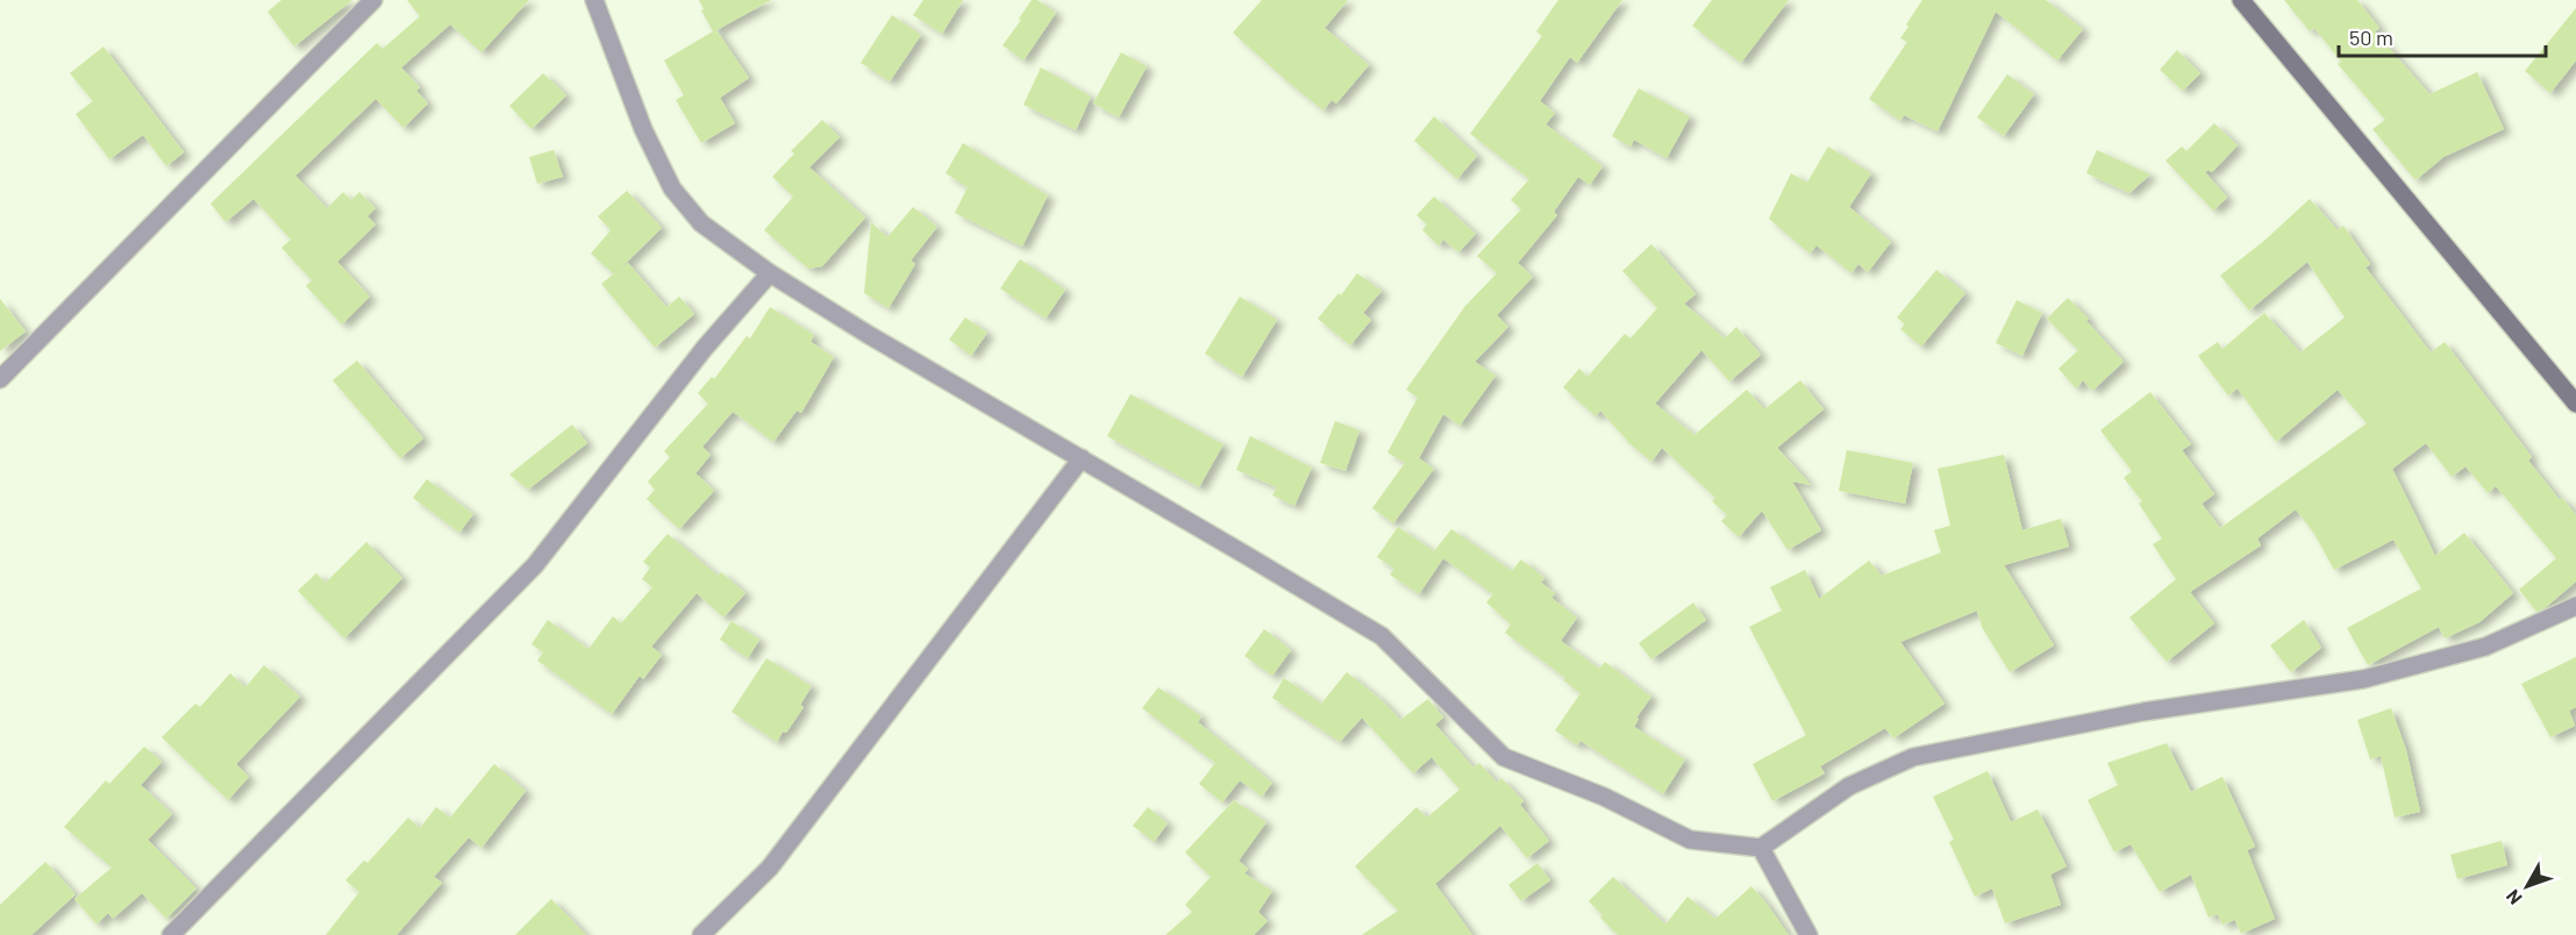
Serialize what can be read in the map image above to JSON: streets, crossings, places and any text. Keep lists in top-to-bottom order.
{
  "scale_bar": "50 m",
  "north": "bottom left"
}
